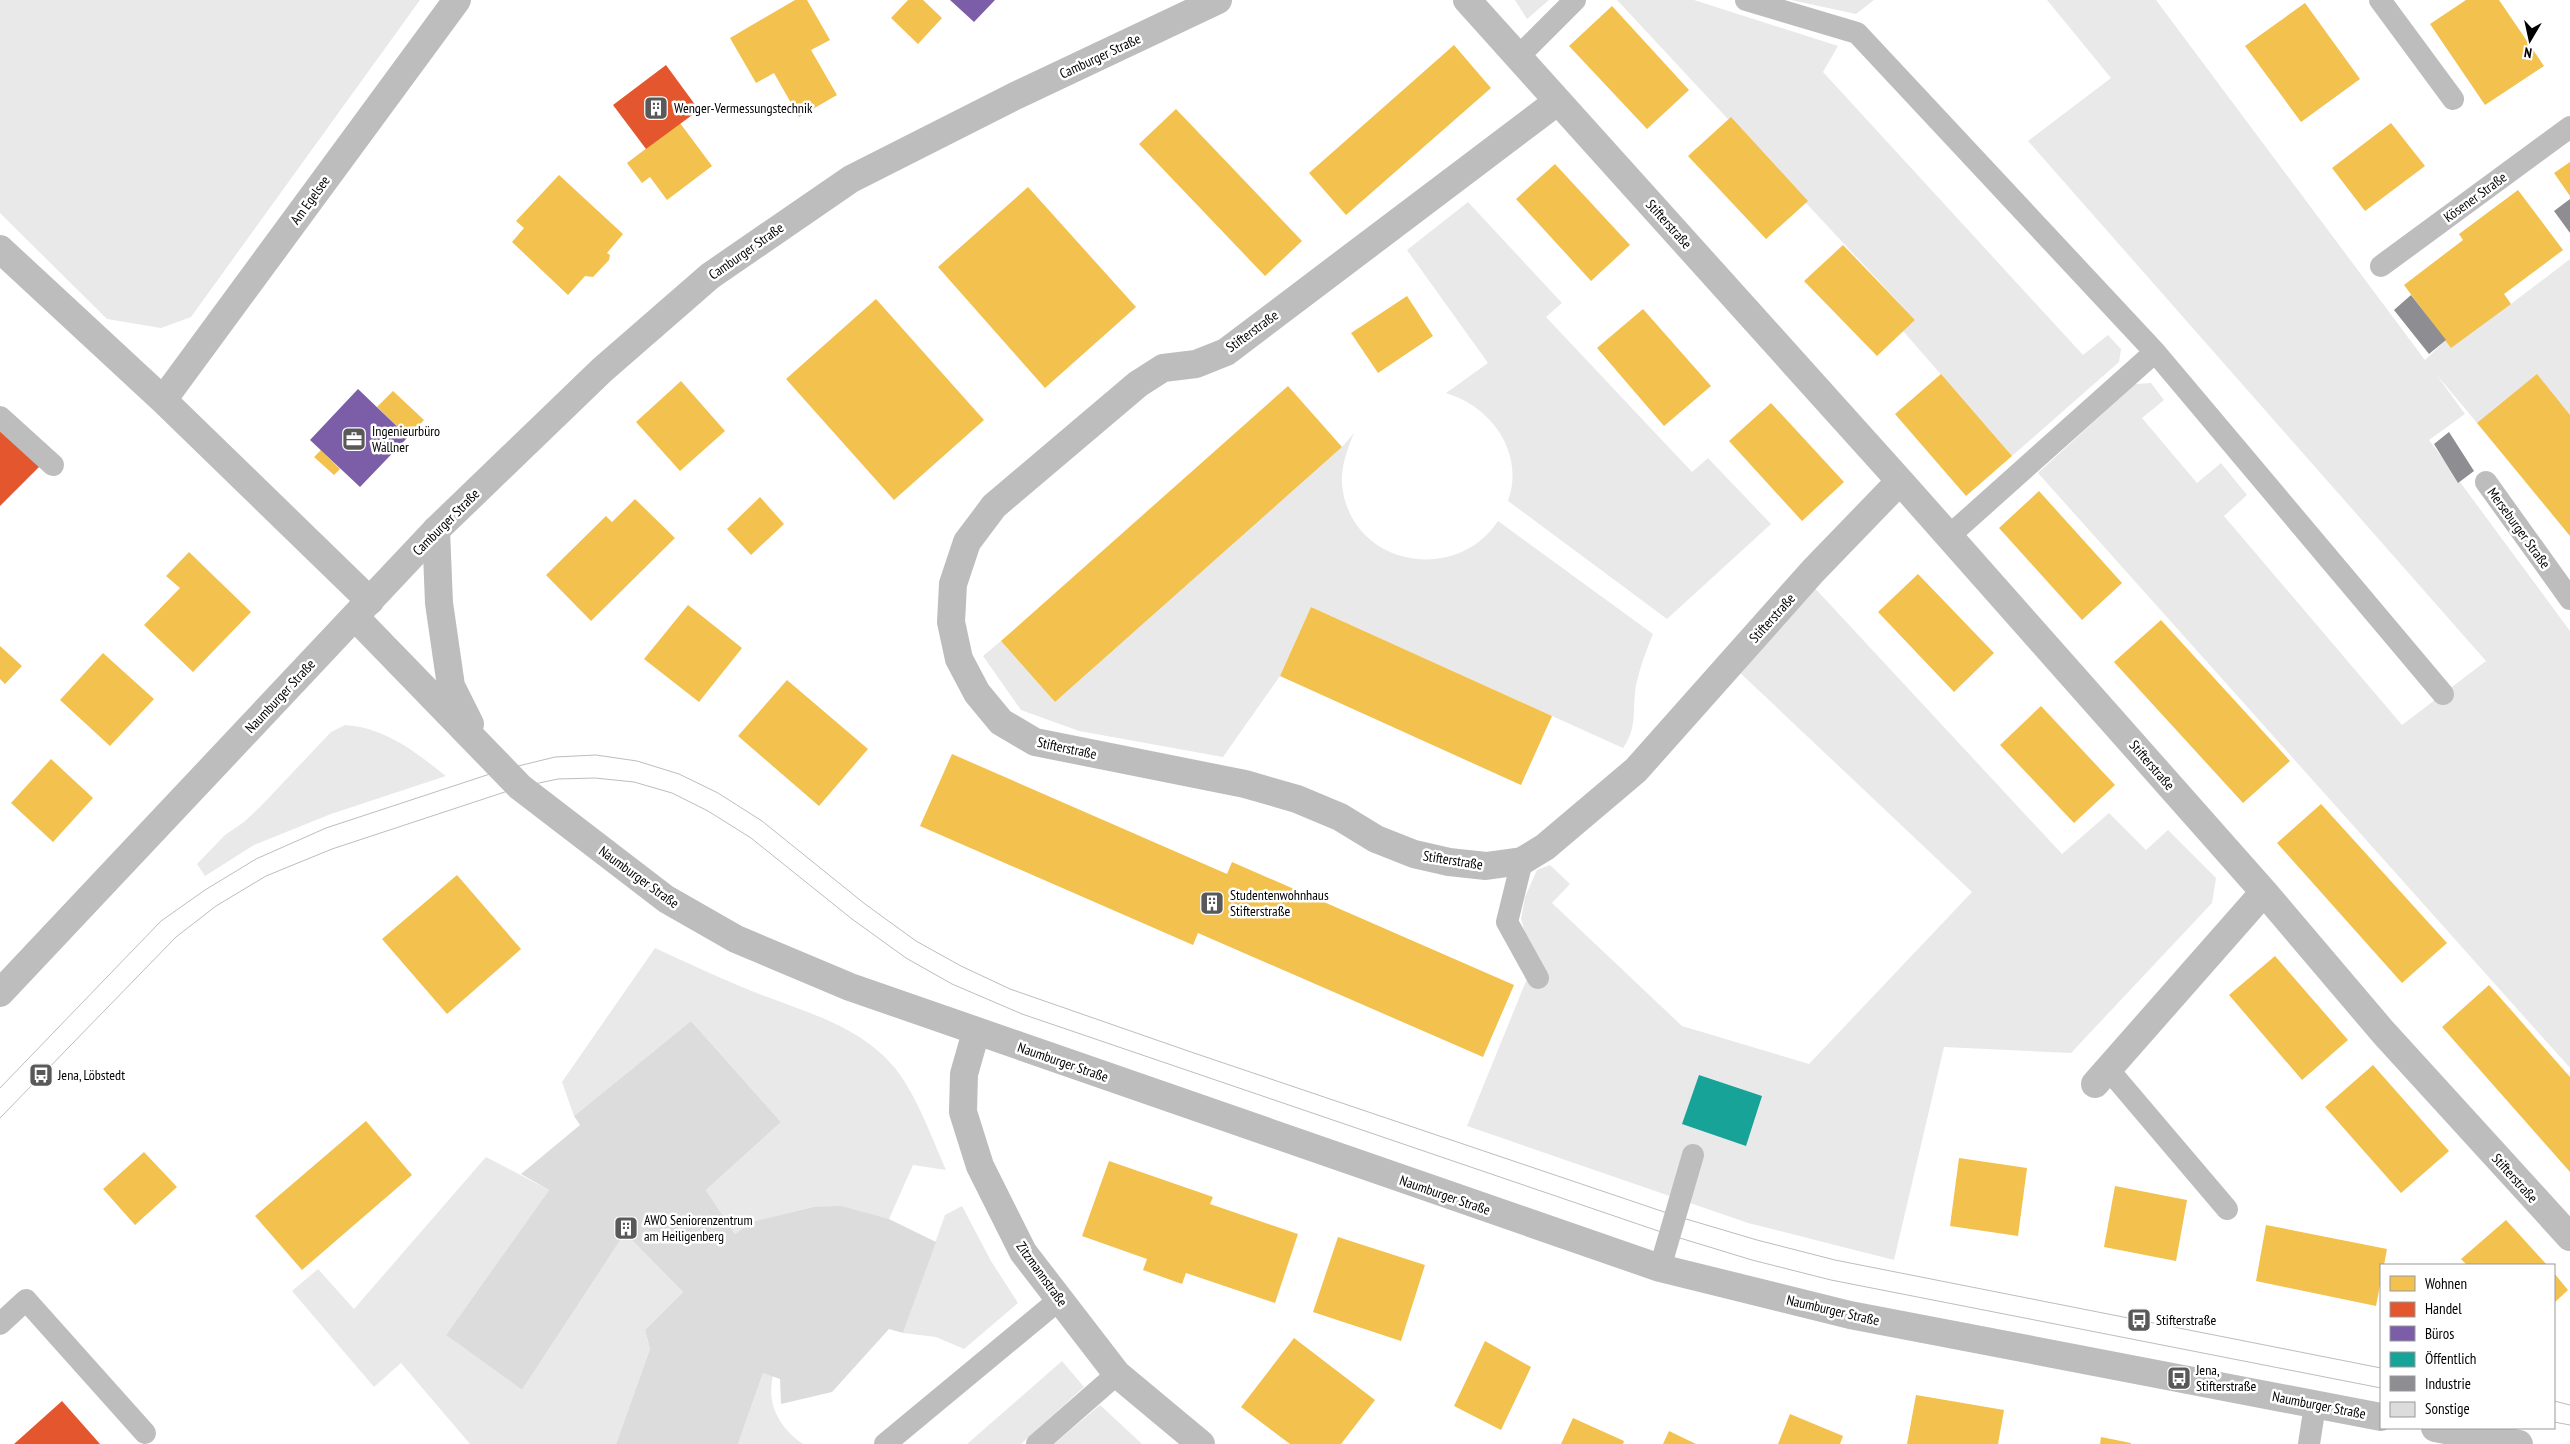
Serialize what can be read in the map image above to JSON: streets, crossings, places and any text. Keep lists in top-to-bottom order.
{
  "streets": {
    "street": [
      "Camburger Straße",
      "Am Egelsee",
      "Stifterstraße",
      "Naumburger Straße",
      "Zitzmannstraße"
    ],
    "lane": ["Kösener Straße", "Merseburger Straße"]
  },
  "crossings": [
    ["Camburger Straße", "Naumburger Straße"],
    ["Naumburger Straße", "Zitzmannstraße"]
  ],
  "places": {
    "building": ["Wenger-Vermessungstechnik", "Studentenwohnhaus Stifterstraße", "AWO Seniorenzentrum am Heiligenberg"],
    "office": ["Ingenieurbüro Wallner"],
    "bus stop": ["Jena, Löbstedt", "Stifterstraße", "Jena, Stifterstraße"]
  },
  "legend": [
    "Wohnen",
    "Handel",
    "Büros",
    "Öffentlich",
    "Industrie",
    "Sonstige"
  ],
  "north": "bottom"
}
